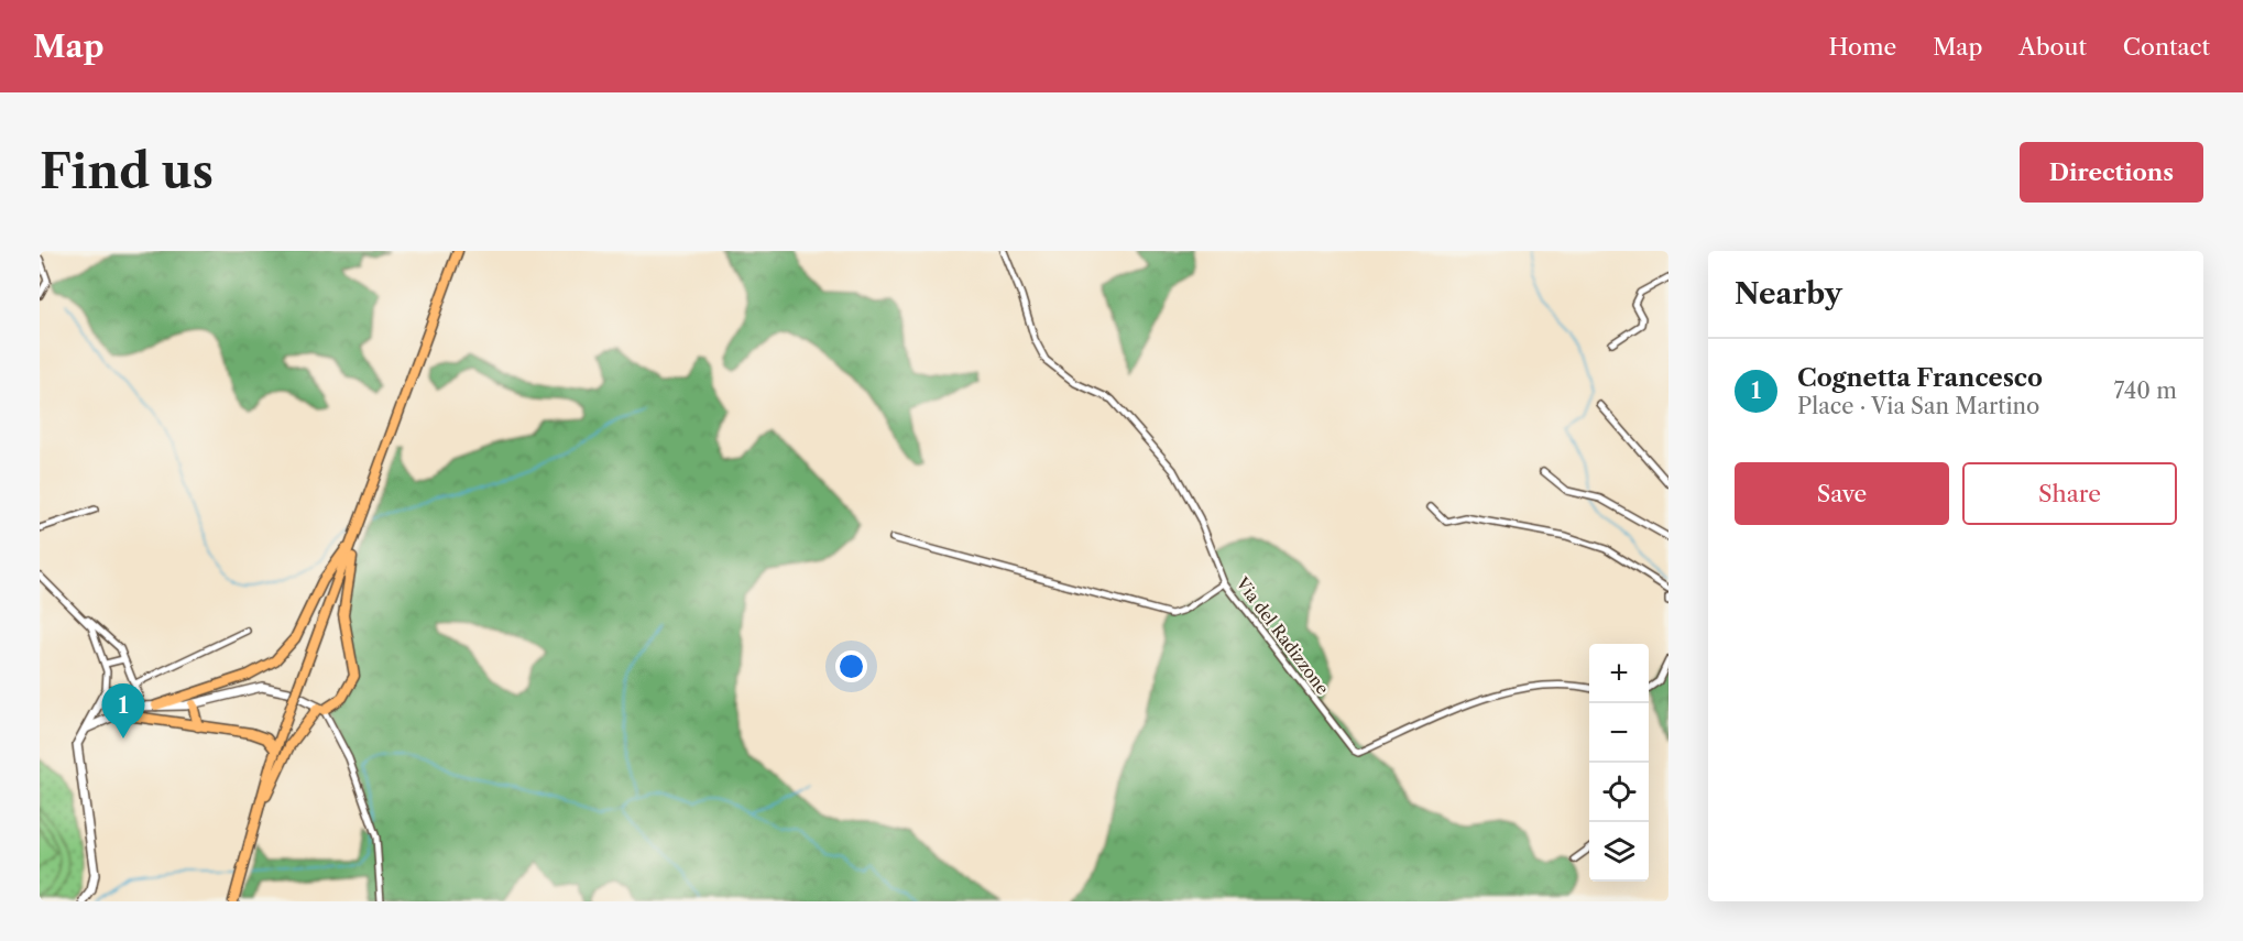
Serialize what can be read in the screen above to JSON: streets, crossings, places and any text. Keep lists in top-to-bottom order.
{
  "streets": {
    "street": ["Via del Radizzone"]
  },
  "page": {
    "header": "Map",
    "nav": [
      "Home",
      "Map",
      "About",
      "Contact"
    ],
    "buttons": [
      "Directions",
      ["Save", "Share"]
    ],
    "title": "Find us",
    "heading": "Nearby",
    "list": [
      {
        "mark": "1",
        "name": "Cognetta Francesco",
        "note": "Place · Via San Martino",
        "value": "740 m"
      }
    ],
    "map_buttons": ["+", "−"],
    "pins": "1"
  }
}
